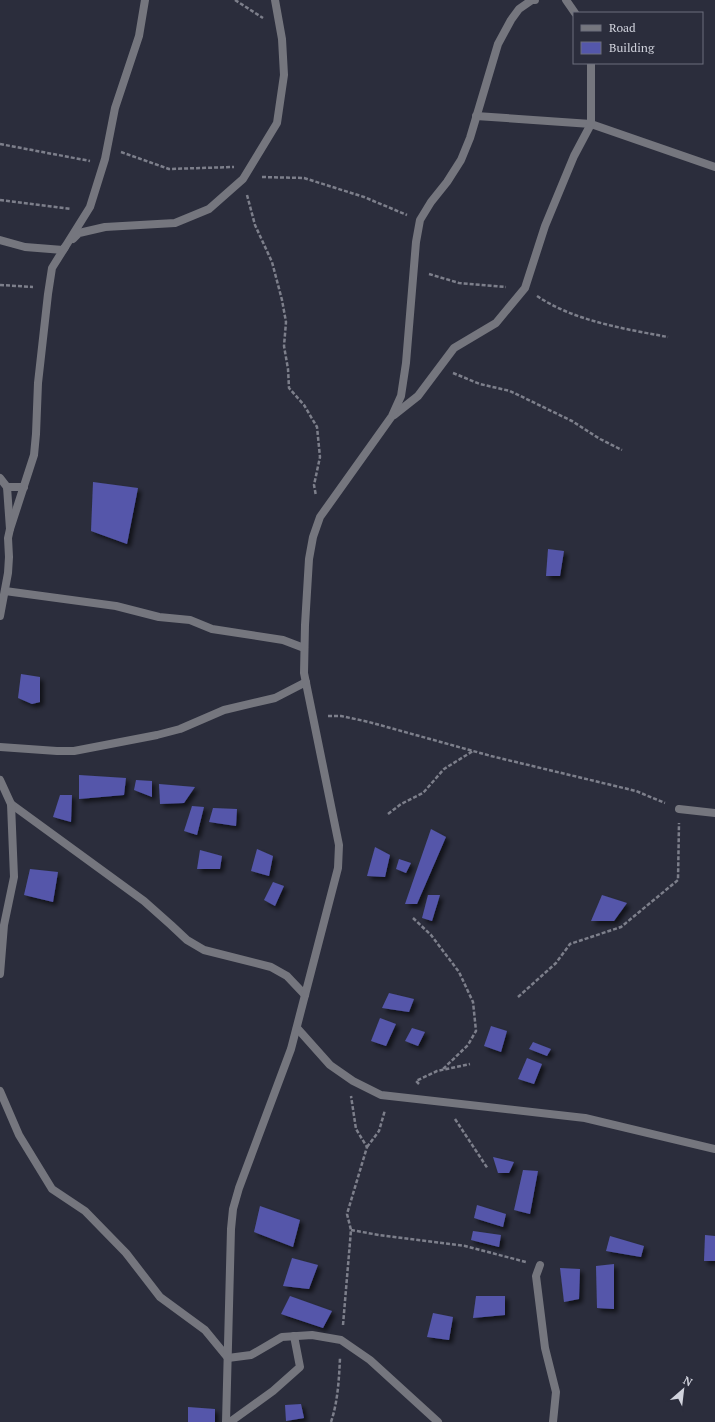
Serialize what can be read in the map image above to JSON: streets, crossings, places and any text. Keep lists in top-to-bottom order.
{
  "legend": ["Road", "Building"],
  "north": "top right"
}
